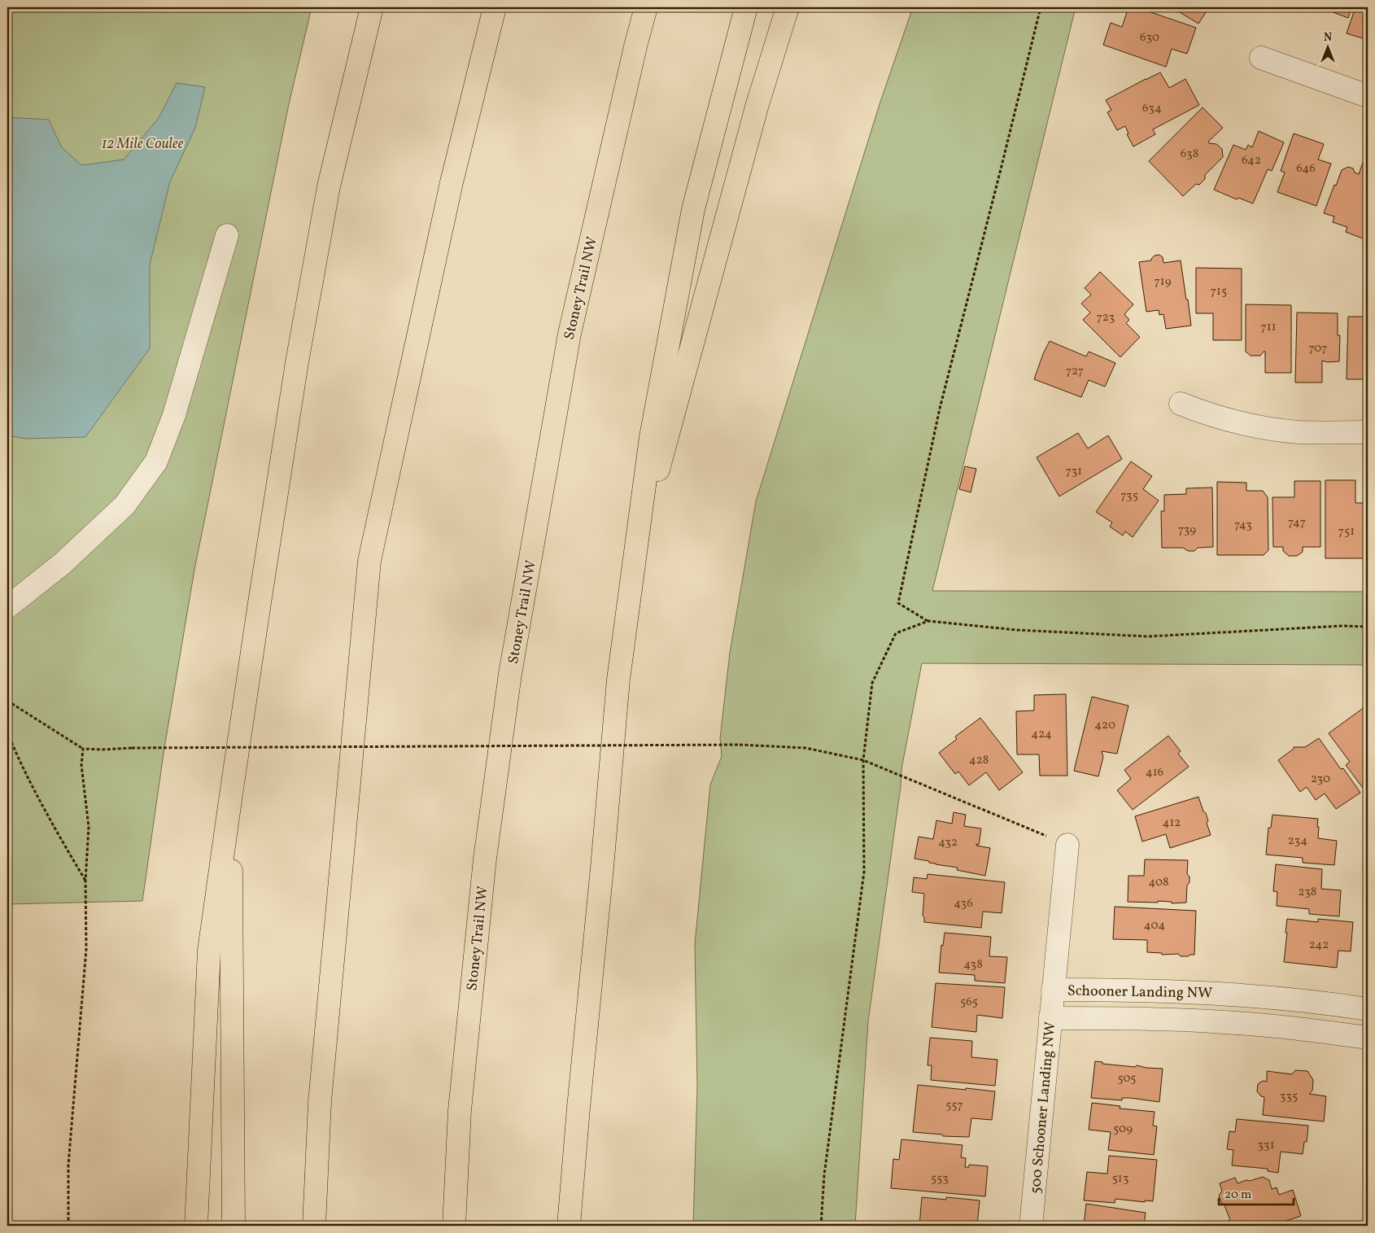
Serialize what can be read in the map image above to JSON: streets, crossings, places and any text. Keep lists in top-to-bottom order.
{
  "streets": {
    "highway": ["Stoney Trail NW"],
    "street": ["Schooner Landing NW", "500 Schooner Landing NW"]
  },
  "crossings": [
    ["Schooner Landing NW", "500 Schooner Landing NW"]
  ],
  "parks": ["12 Mile Coulee"],
  "house_numbers": [
    "630",
    "634",
    "638",
    "642",
    "646",
    "719",
    "715",
    "723",
    "711",
    "707",
    "727",
    "731",
    "735",
    "747",
    "743",
    "739",
    "751",
    "420",
    "424",
    "428",
    "416",
    "230",
    "412",
    "234",
    "432",
    "408",
    "238",
    "436",
    "404",
    "242",
    "438",
    "565",
    "505",
    "335",
    "557",
    "509",
    "331",
    "553",
    "513"
  ],
  "scale_bar": "20 m",
  "north": "top"
}
